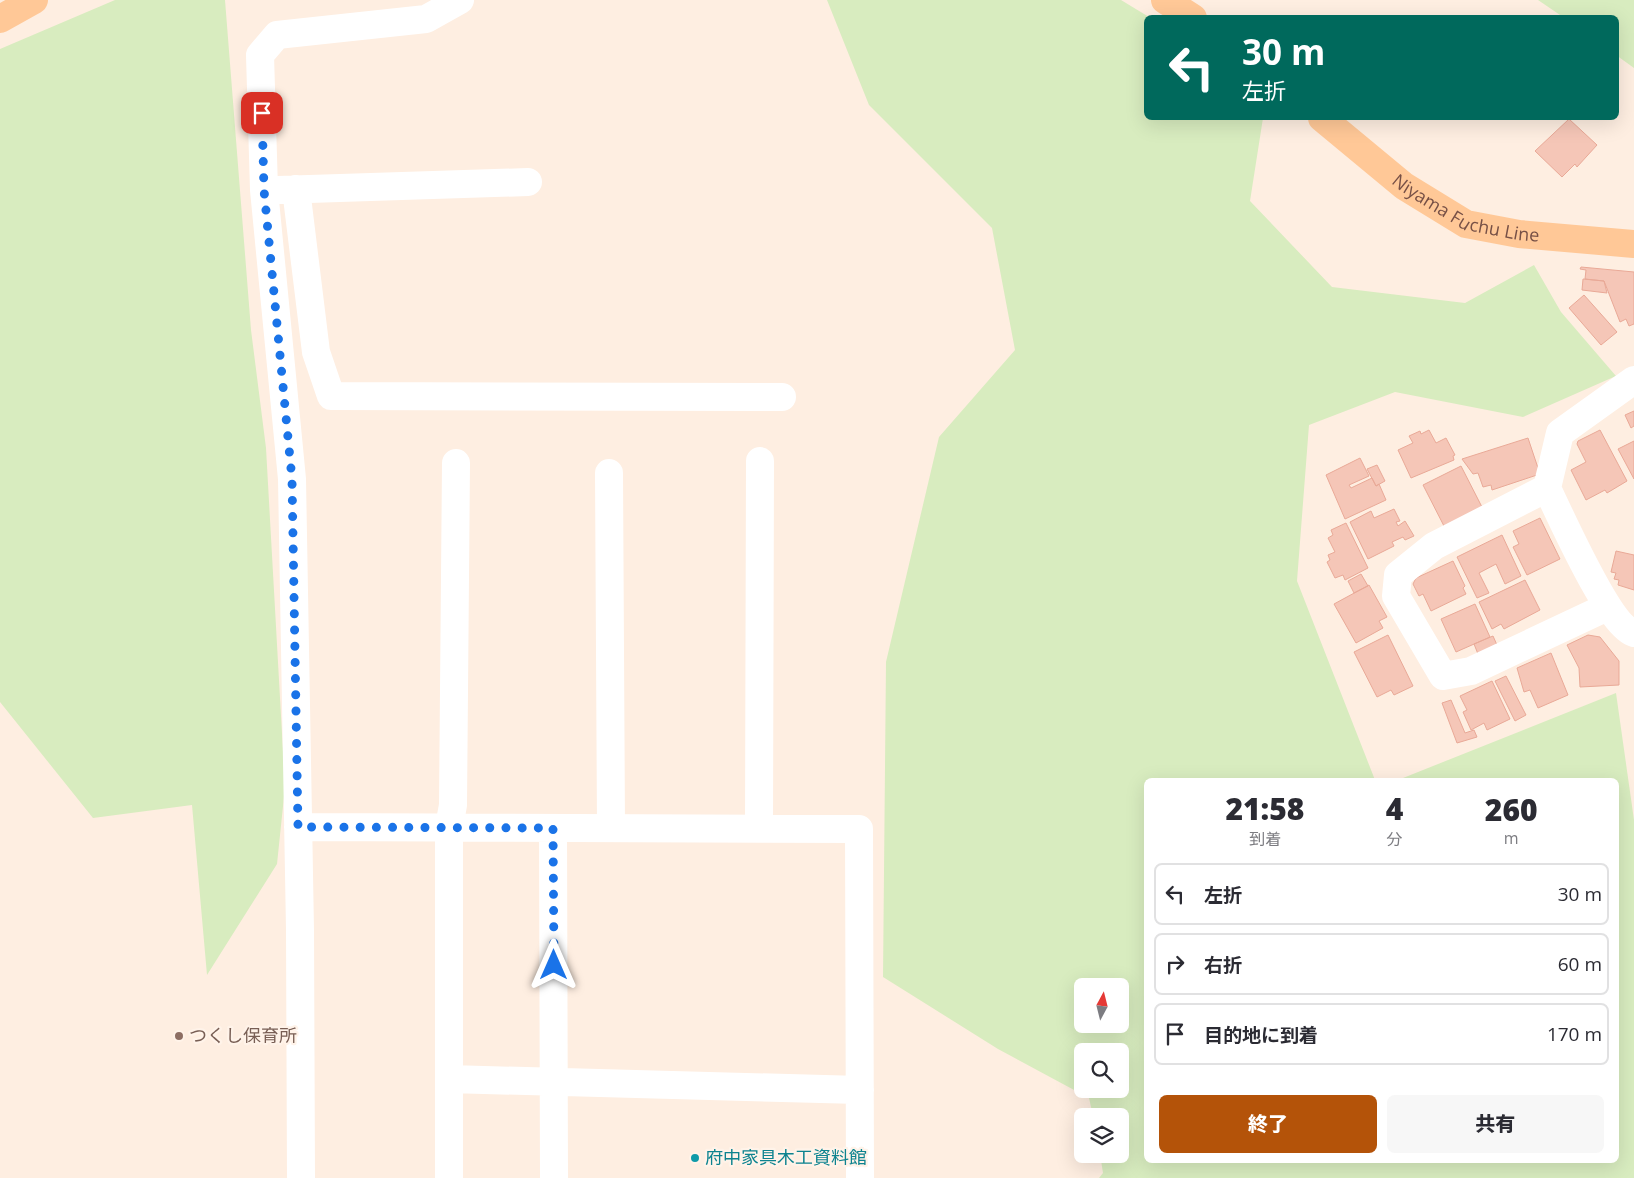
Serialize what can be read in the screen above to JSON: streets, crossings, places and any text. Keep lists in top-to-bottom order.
{
  "streets": {
    "main road": ["Niyama Fuchu Line"]
  },
  "places": ["つくし保育所", "府中家具木工資料館"],
  "north": "top",
  "page": {
    "turn": ["30 m", "左折"],
    "eta": [
      "21:58",
      "到着",
      "4",
      "分",
      "260",
      "m"
    ],
    "list": [
      {
        "name": "左折",
        "value": "30 m"
      },
      {
        "name": "右折",
        "value": "60 m"
      },
      {
        "name": "目的地に到着",
        "value": "170 m"
      }
    ],
    "buttons": ["終了", "共有"]
  }
}
